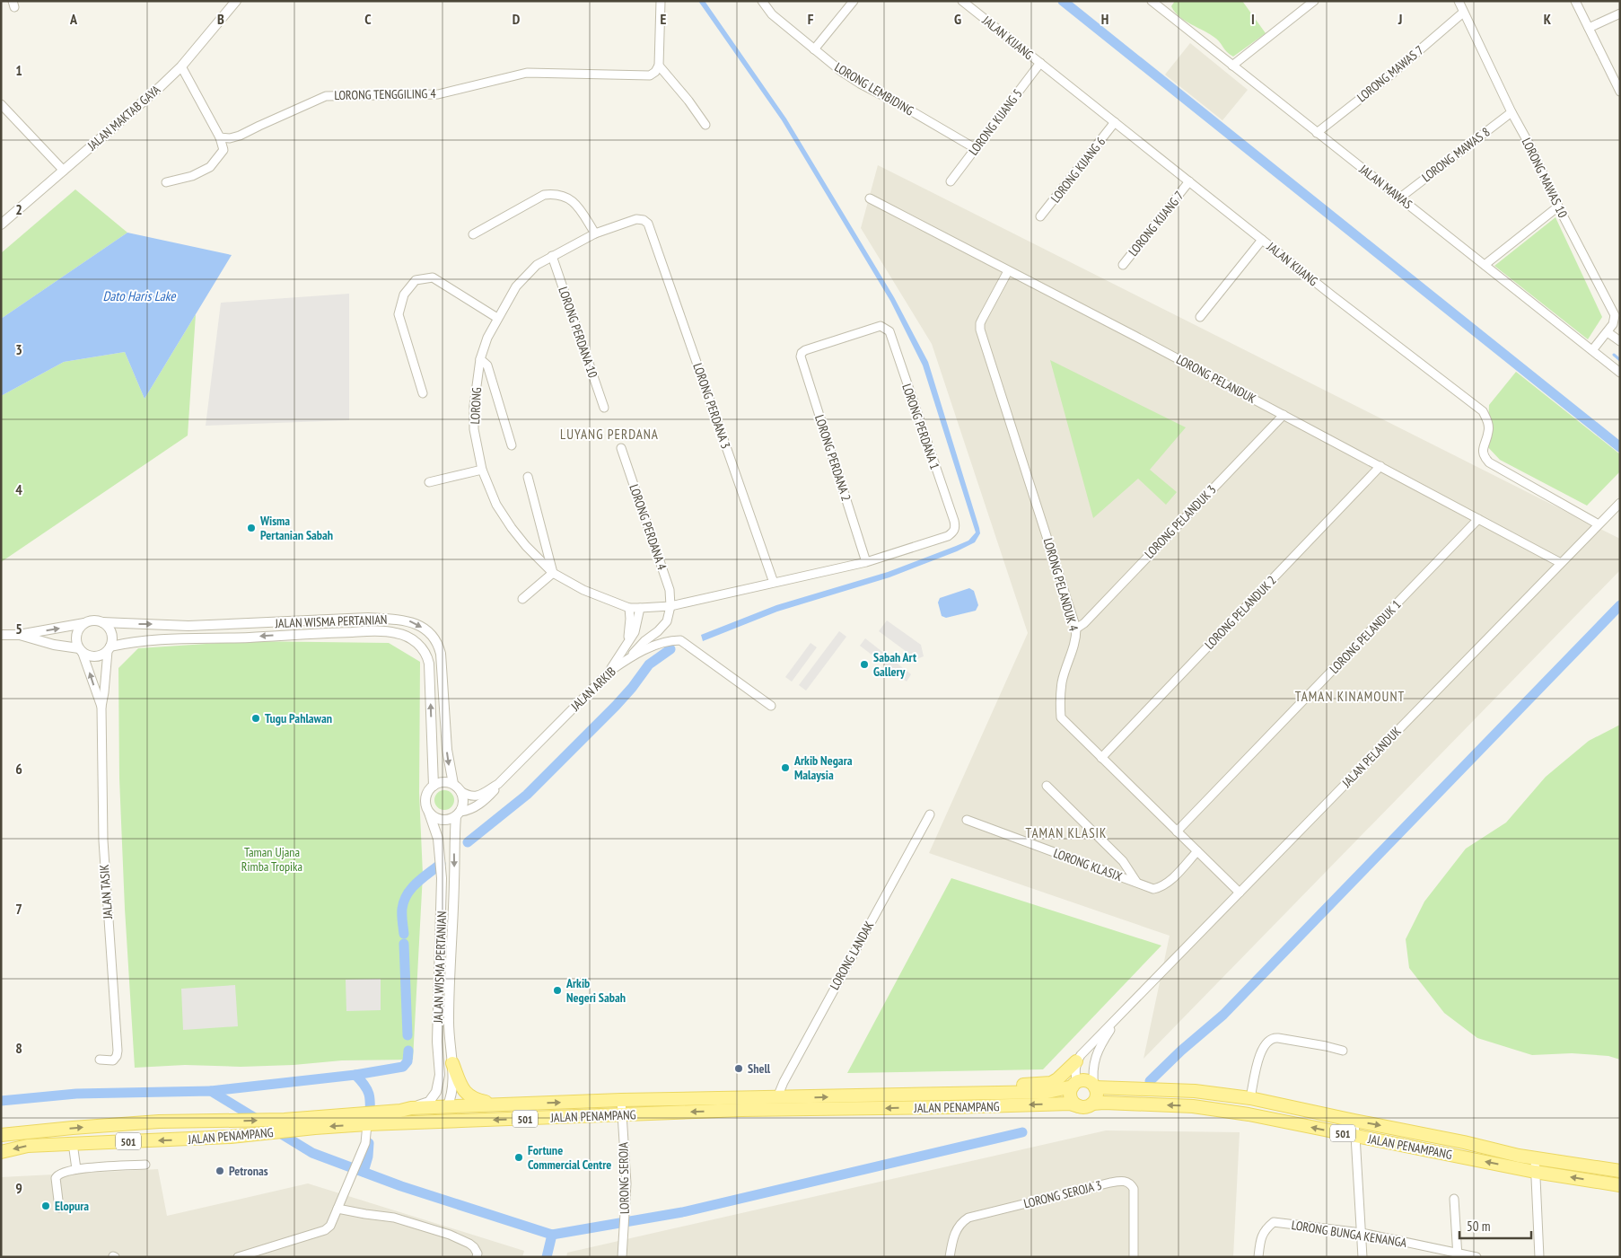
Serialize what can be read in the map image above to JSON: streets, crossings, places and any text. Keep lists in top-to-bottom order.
{
  "streets": {
    "main road": ["JALAN PENAMPANG", "501"],
    "street": [
      "JALAN KIJANG",
      "LORONG MAWAS 7",
      "LORONG LEMBIDING",
      "LORONG TENGGILING 4",
      "JALAN MAKTAB GAYA",
      "LORONG KIJANG 5",
      "LORONG MAWAS 8",
      "LORONG KIJANG 6",
      "LORONG MAWAS 10",
      "JALAN MAWAS",
      "LORONG KIJANG 7",
      "LORONG PERDANA 10",
      "LORONG PELANDUK",
      "LORONG",
      "LORONG PERDANA 3",
      "LORONG PERDANA 1",
      "LORONG PERDANA 2",
      "LORONG PELANDUK 3",
      "LORONG PERDANA 4",
      "LORONG PELANDUK 4",
      "LORONG PELANDUK 2",
      "JALAN WISMA PERTANIAN",
      "LORONG PELANDUK 1",
      "JALAN ARKIB",
      "JALAN PELANDUK",
      "LORONG KLASIX",
      "JALAN TASIK",
      "LORONG LANDAK",
      "LORONG SEROJA",
      "LORONG SEROJA 3",
      "LORONG BUNGA KENANGA"
    ]
  },
  "crossings": [
    ["JALAN KIJANG", "LORONG KIJANG 5"],
    ["JALAN KIJANG", "LORONG KIJANG 6"],
    ["JALAN KIJANG", "LORONG KIJANG 7"],
    ["JALAN KIJANG", "JALAN PELANDUK"],
    ["LORONG MAWAS 7", "LORONG MAWAS 10"],
    ["LORONG MAWAS 7", "JALAN MAWAS"],
    ["LORONG LEMBIDING", "LORONG KIJANG 5"],
    ["LORONG MAWAS 8", "LORONG MAWAS 10"],
    ["LORONG MAWAS 8", "JALAN MAWAS"],
    ["LORONG MAWAS 10", "JALAN MAWAS"],
    ["LORONG PERDANA 10", "LORONG"],
    ["LORONG PELANDUK", "LORONG PELANDUK 3"],
    ["LORONG PELANDUK", "LORONG PELANDUK 4"],
    ["LORONG PELANDUK", "LORONG PELANDUK 2"],
    ["LORONG PELANDUK", "LORONG PELANDUK 1"],
    ["LORONG PELANDUK", "JALAN PELANDUK"],
    ["LORONG", "LORONG PERDANA 3"],
    ["LORONG", "LORONG PERDANA 1"],
    ["LORONG", "LORONG PERDANA 2"],
    ["LORONG", "LORONG PERDANA 4"],
    ["LORONG PERDANA 1", "LORONG PERDANA 2"],
    ["LORONG PELANDUK 3", "LORONG PELANDUK 4"],
    ["LORONG PELANDUK 4", "LORONG PELANDUK 2"],
    ["LORONG PELANDUK 4", "LORONG PELANDUK 1"],
    ["LORONG PELANDUK 4", "JALAN PELANDUK"],
    ["LORONG PELANDUK 4", "LORONG KLASIX"],
    ["JALAN WISMA PERTANIAN", "JALAN ARKIB"],
    ["JALAN WISMA PERTANIAN", "JALAN TASIK"],
    ["JALAN WISMA PERTANIAN", "JALAN PENAMPANG"],
    ["JALAN PELANDUK", "JALAN PENAMPANG"],
    ["LORONG LANDAK", "JALAN PENAMPANG"],
    ["JALAN PENAMPANG", "LORONG SEROJA"]
  ],
  "districts": ["LUYANG PERDANA", "TAMAN KINAMOUNT", "TAMAN KLASIK"],
  "water": ["Dato Haris Lake"],
  "parks": ["Taman Ujana Rimba Tropika"],
  "places": [
    "Wisma Pertanian Sabah",
    "Sabah Art Gallery",
    "Tugu Pahlawan",
    "Arkib Negara Malaysia",
    "Arkib Negeri Sabah",
    "Shell",
    "Fortune Commercial Centre",
    "Petronas",
    "Elopura"
  ],
  "scale_bar": "50 m",
  "grid": {
    "columns": [
      "A",
      "B",
      "C",
      "D",
      "E",
      "F",
      "G",
      "H",
      "I",
      "J",
      "K"
    ],
    "rows": [
      "1",
      "2",
      "3",
      "4",
      "5",
      "6",
      "7",
      "8",
      "9"
    ]
  }
}
